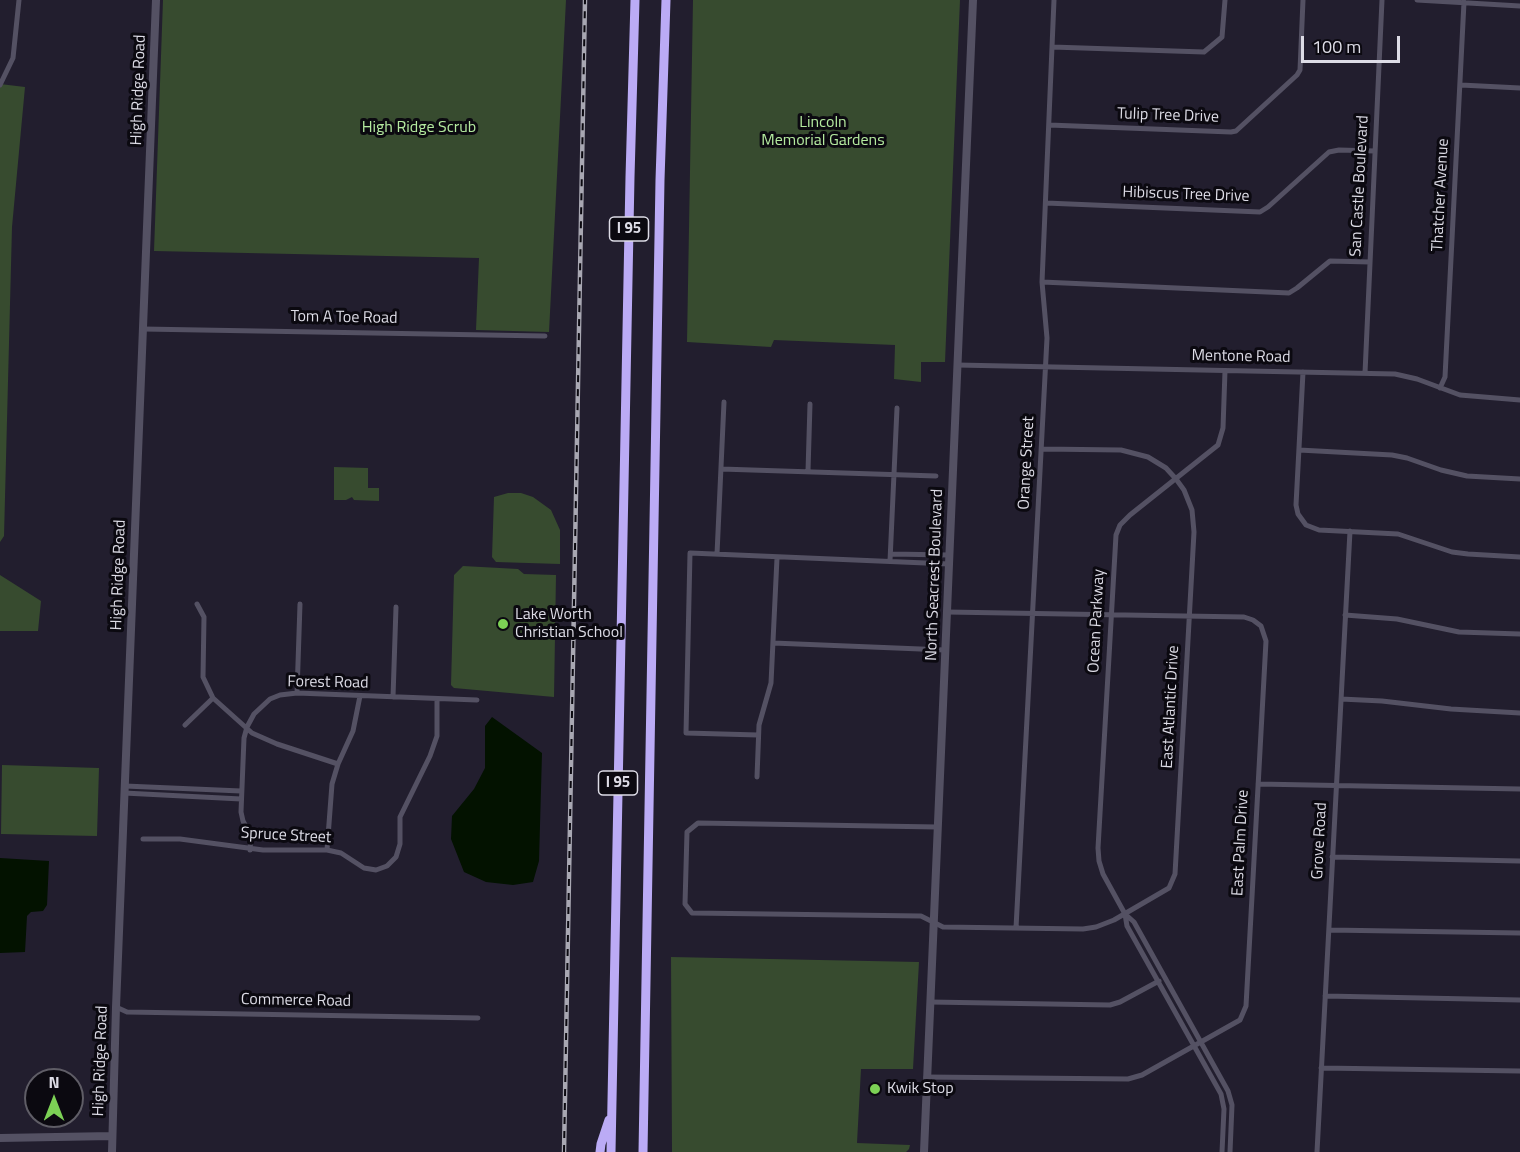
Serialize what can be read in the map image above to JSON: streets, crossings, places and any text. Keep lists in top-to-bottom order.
{
  "streets": {
    "highway": ["I 95"],
    "street": [
      "High Ridge Road",
      "Tulip Tree Drive",
      "San Castle Boulevard",
      "Hibiscus Tree Drive",
      "Thatcher Avenue",
      "Tom A Toe Road",
      "Mentone Road",
      "Orange Street",
      "North Seacrest Boulevard",
      "Ocean Parkway",
      "Forest Road",
      "East Atlantic Drive",
      "Spruce Street",
      "Grove Road",
      "East Palm Drive",
      "Commerce Road"
    ]
  },
  "crossings": [
    ["High Ridge Road", "Tom A Toe Road"],
    ["High Ridge Road", "Commerce Road"],
    ["Tulip Tree Drive", "Orange Street"],
    ["San Castle Boulevard", "Hibiscus Tree Drive"],
    ["San Castle Boulevard", "Mentone Road"],
    ["Hibiscus Tree Drive", "Orange Street"],
    ["Thatcher Avenue", "Mentone Road"],
    ["Mentone Road", "Orange Street"],
    ["Mentone Road", "North Seacrest Boulevard"],
    ["Mentone Road", "Ocean Parkway"],
    ["Orange Street", "East Atlantic Drive"],
    ["North Seacrest Boulevard", "East Atlantic Drive"],
    ["Ocean Parkway", "East Atlantic Drive"],
    ["Ocean Parkway", "East Palm Drive"],
    ["Forest Road", "Spruce Street"],
    ["East Atlantic Drive", "East Palm Drive"]
  ],
  "parks": ["Lincoln Memorial Gardens", "High Ridge Scrub"],
  "places": ["Lake Worth Christian School", "Kwik Stop"],
  "scale_bar": "100 m",
  "north": "top"
}
